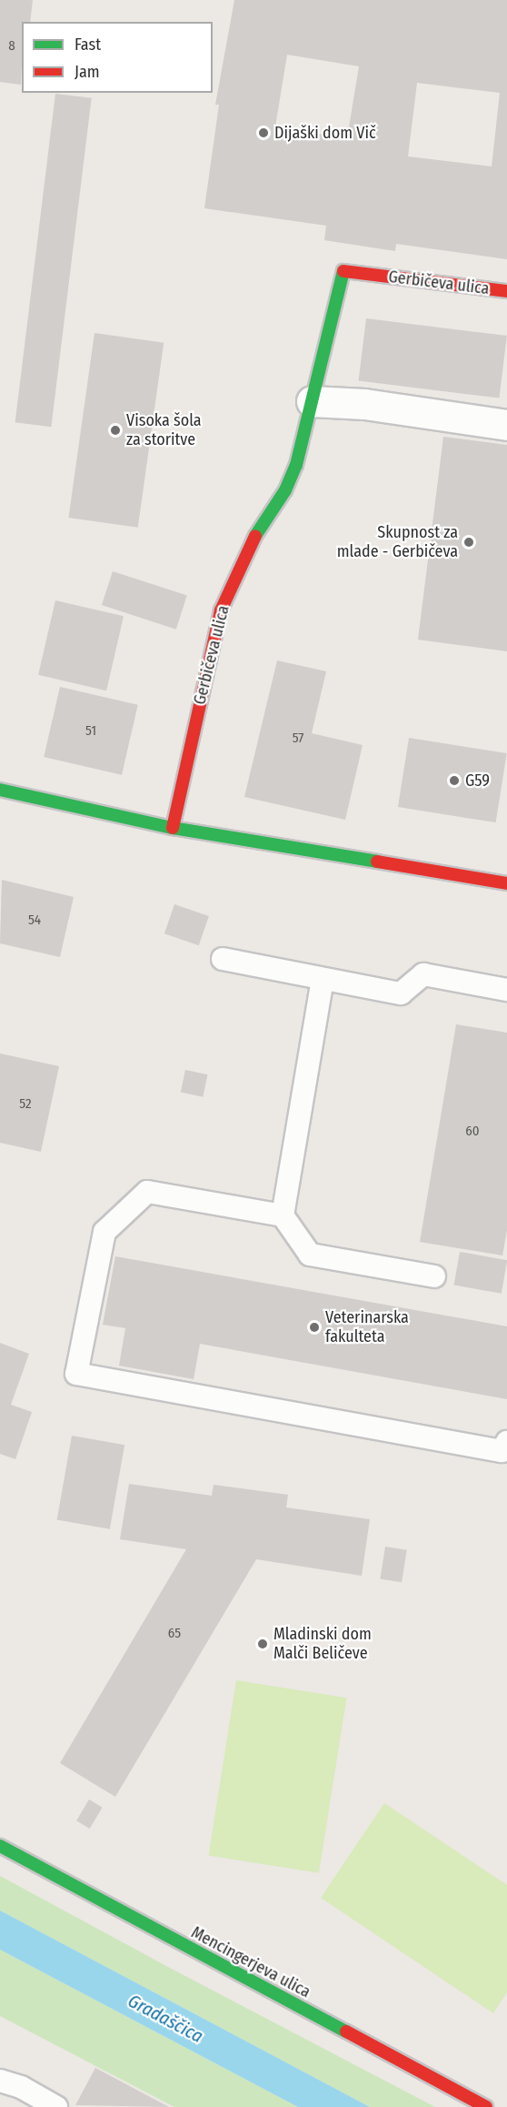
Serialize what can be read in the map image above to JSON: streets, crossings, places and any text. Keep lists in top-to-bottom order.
{
  "streets": {
    "street": ["Gerbičeva ulica", "Mencingerjeva ulica"]
  },
  "water": ["Gradaščica"],
  "places": [
    "Dijaški dom Vič",
    "Visoka šola za storitve",
    "Skupnost za mlade - Gerbičeva",
    "G59",
    "Veterinarska fakulteta",
    "Mladinski dom Malči Beličeve"
  ],
  "house_numbers": [
    "8",
    "51",
    "57",
    "54",
    "52",
    "60",
    "65"
  ],
  "legend": ["Fast", "Jam"]
}
